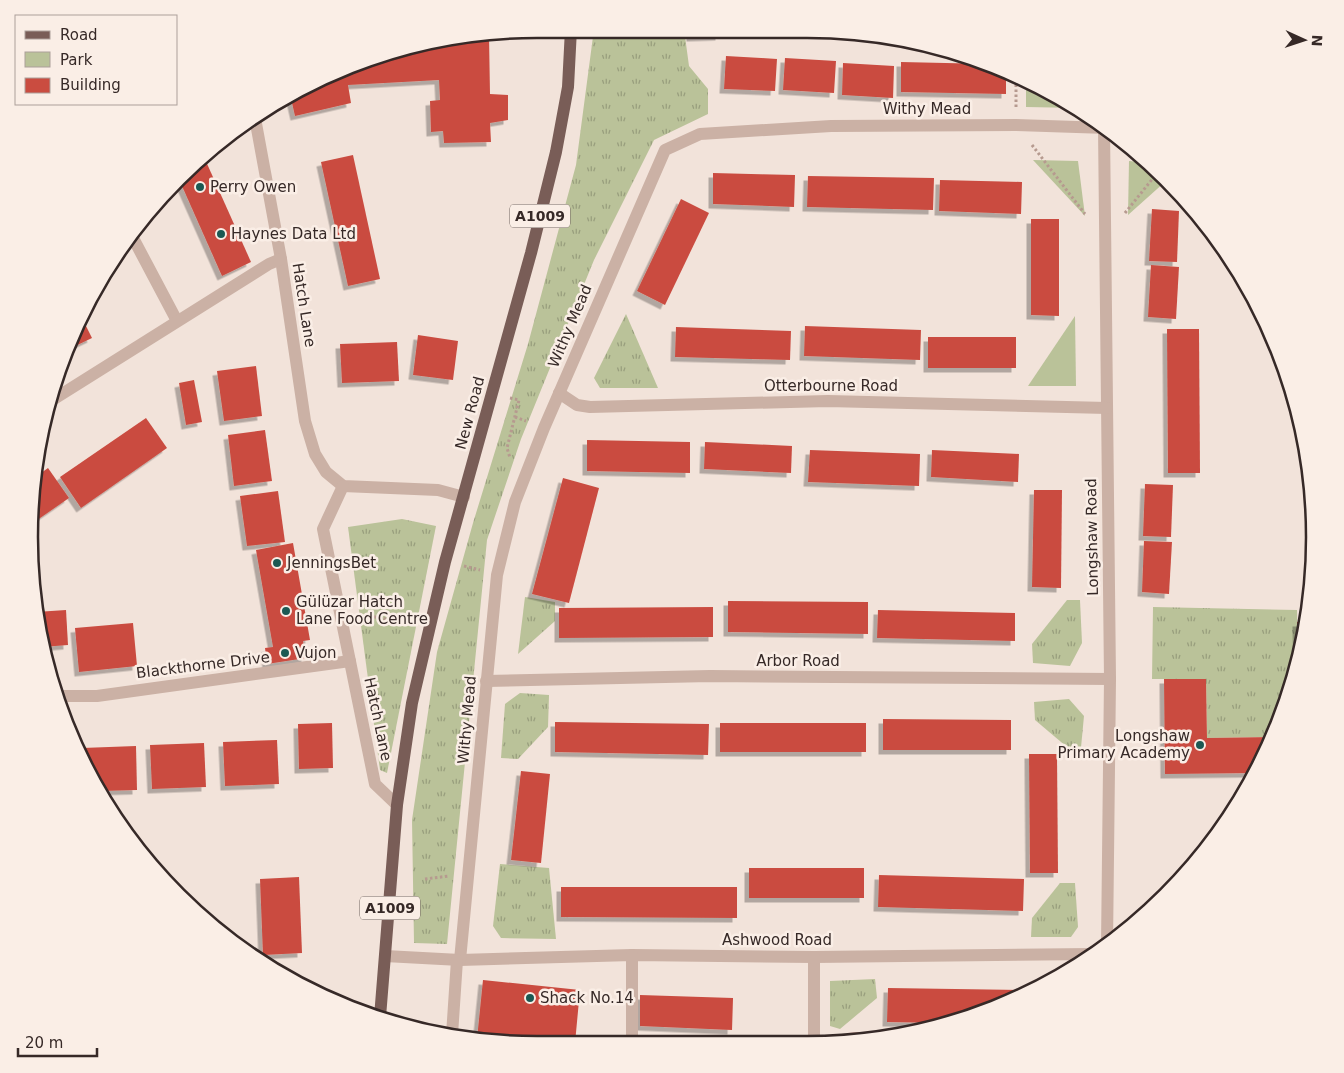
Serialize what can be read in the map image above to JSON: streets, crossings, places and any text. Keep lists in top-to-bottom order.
{
  "streets": {
    "main road": ["A1009", "New Road"],
    "street": [
      "Withy Mead",
      "Hatch Lane",
      "Otterbourne Road",
      "Longshaw Road",
      "Arbor Road",
      "Blackthorne Drive",
      "Ashwood Road"
    ]
  },
  "crossings": [
    ["Withy Mead", "Otterbourne Road"],
    ["Withy Mead", "Arbor Road"],
    ["Withy Mead", "Ashwood Road"],
    ["A1009", "Hatch Lane"],
    ["A1009", "New Road"],
    ["Hatch Lane", "New Road"],
    ["Hatch Lane", "Blackthorne Drive"],
    ["Otterbourne Road", "Longshaw Road"],
    ["Longshaw Road", "Arbor Road"]
  ],
  "places": [
    "Perry Owen",
    "Haynes Data Ltd",
    "JenningsBet",
    "Gülüzar Hatch Lane Food Centre",
    "Vujon",
    "Longshaw Primary Academy",
    "Shack No.14"
  ],
  "legend": ["Road", "Park", "Building"],
  "scale_bar": "20 m",
  "north": "right"
}
